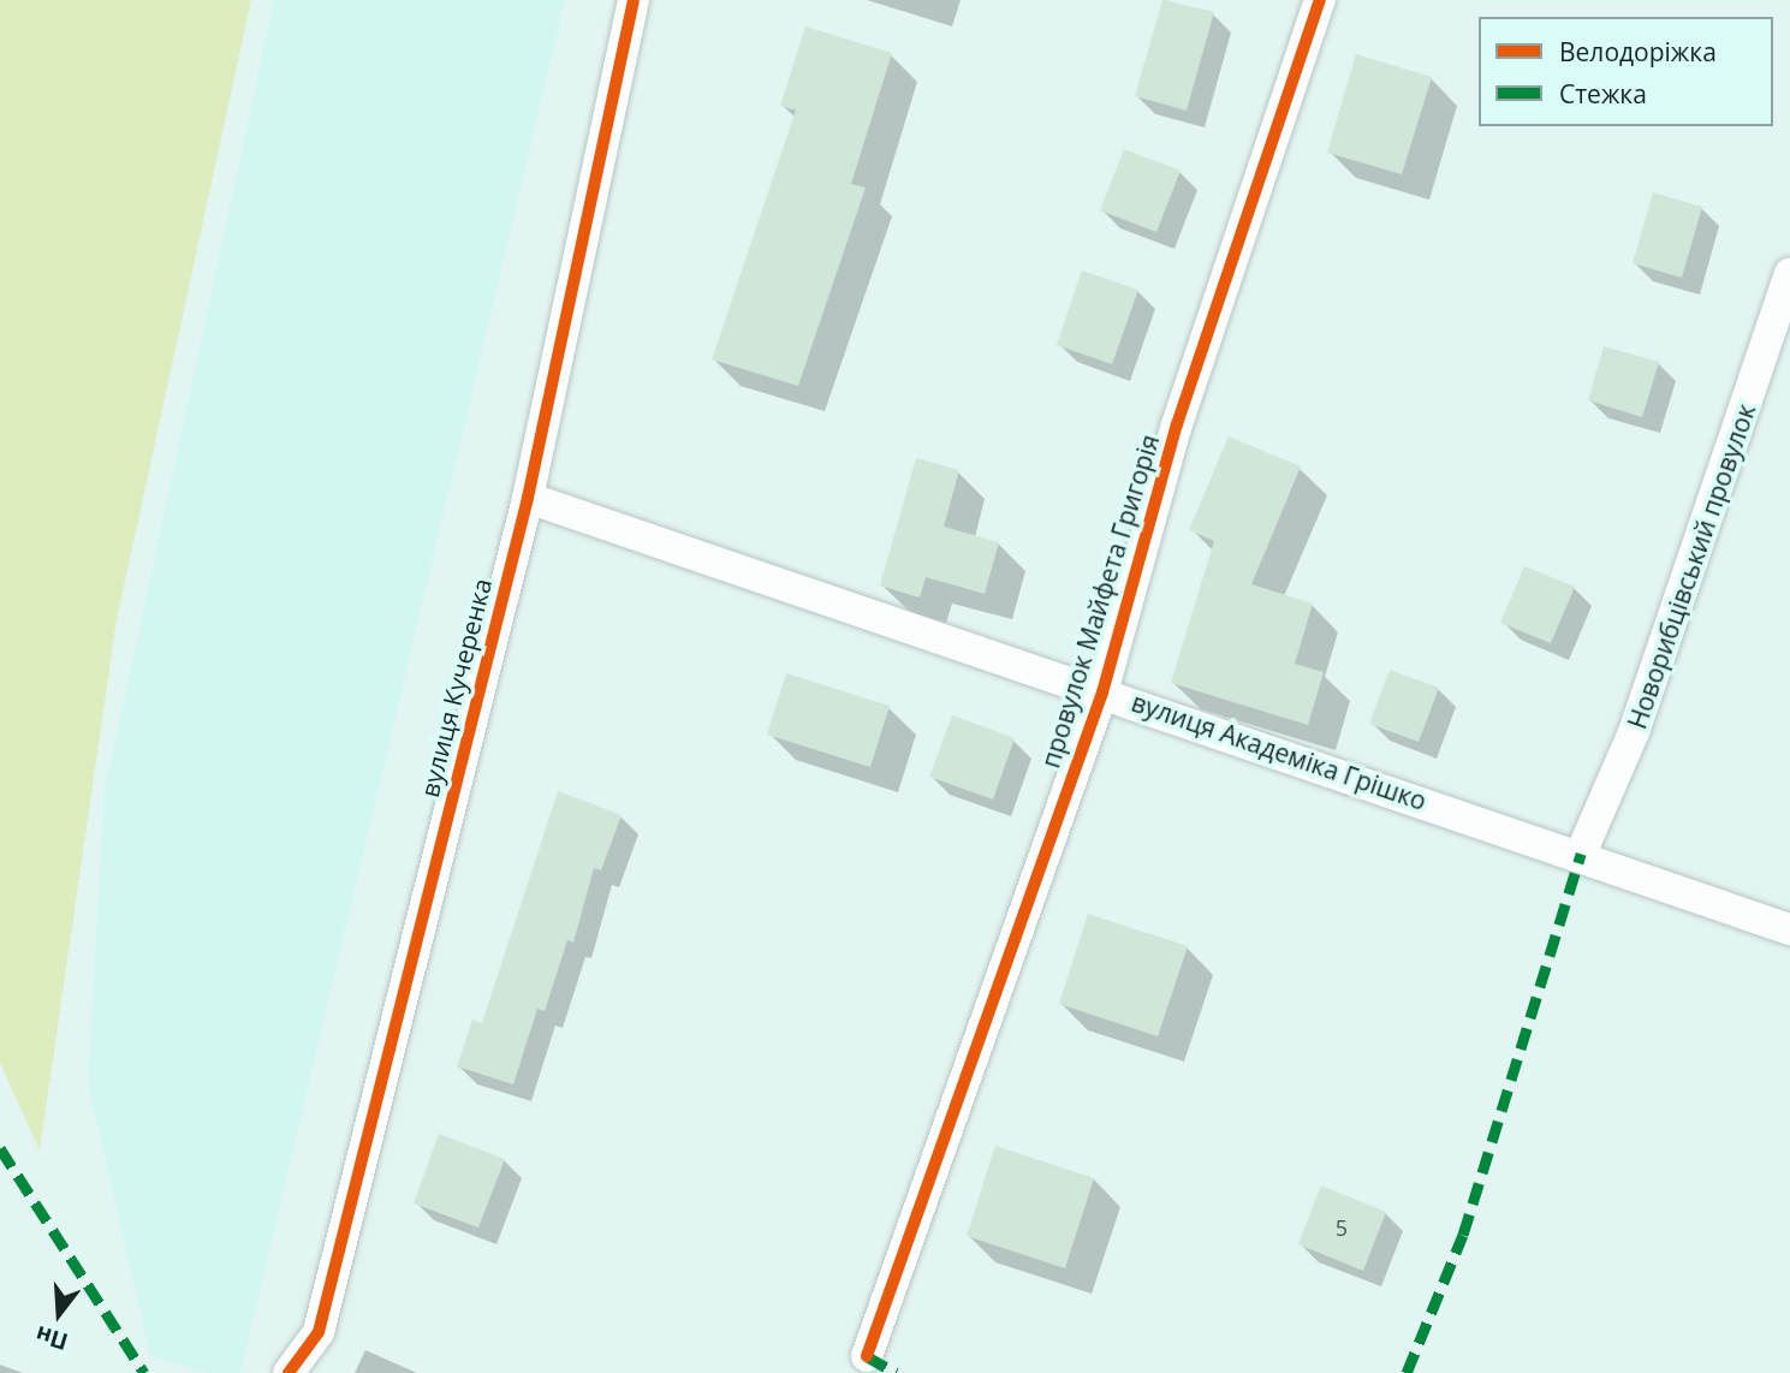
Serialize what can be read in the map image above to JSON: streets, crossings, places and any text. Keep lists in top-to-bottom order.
{
  "streets": {
    "street": [
      "Новорибцівський провулок",
      "провулок Майфета Григорія",
      "вулиця Кучеренка",
      "вулиця Академіка Грішко"
    ]
  },
  "crossings": [
    ["Новорибцівський провулок", "вулиця Академіка Грішко"],
    ["провулок Майфета Григорія", "вулиця Академіка Грішко"],
    ["вулиця Кучеренка", "вулиця Академіка Грішко"]
  ],
  "house_numbers": ["5"],
  "legend": ["Велодоріжка", "Стежка"],
  "north": "bottom"
}
